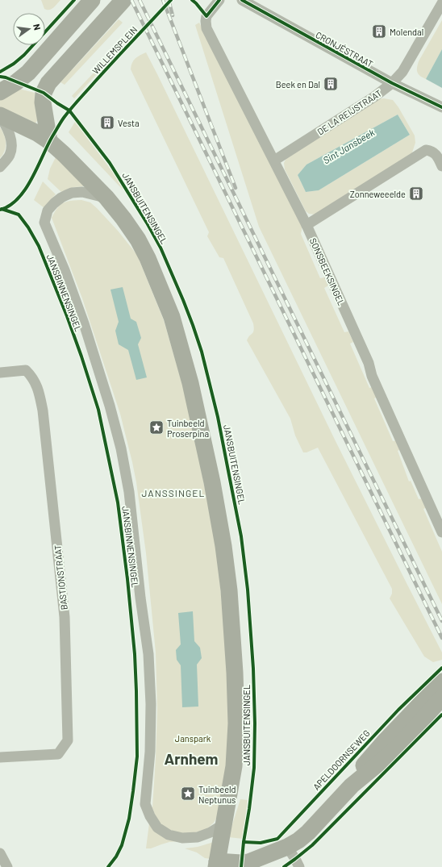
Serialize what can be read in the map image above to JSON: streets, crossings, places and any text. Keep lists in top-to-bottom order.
{
  "streets": {
    "main road": ["JANSBUITENSINGEL"],
    "street": [
      "CRONJÉSTRAAT",
      "DE LA REIJSTRAAT",
      "SONSBEEKSINGEL",
      "JANSBINNENSINGEL",
      "BASTIONSTRAAT"
    ],
    "cycle path": ["WILLEMSPLEIN", "APELDOORNSEWEG"]
  },
  "crossings": [
    ["CRONJÉSTRAAT", "DE LA REIJSTRAAT"],
    ["DE LA REIJSTRAAT", "SONSBEEKSINGEL"],
    ["JANSBUITENSINGEL", "JANSBINNENSINGEL"]
  ],
  "districts": ["JANSSINGEL", "Arnhem"],
  "water": ["Sint Jansbeek"],
  "parks": ["Janspark"],
  "places": {
    "building": [
      "Molendal",
      "Beek en Dal",
      "Vesta",
      "Zonneweeelde"
    ],
    "place": ["Tuinbeeld Proserpina", "Tuinbeeld Neptunus"]
  },
  "north": "right"
}
